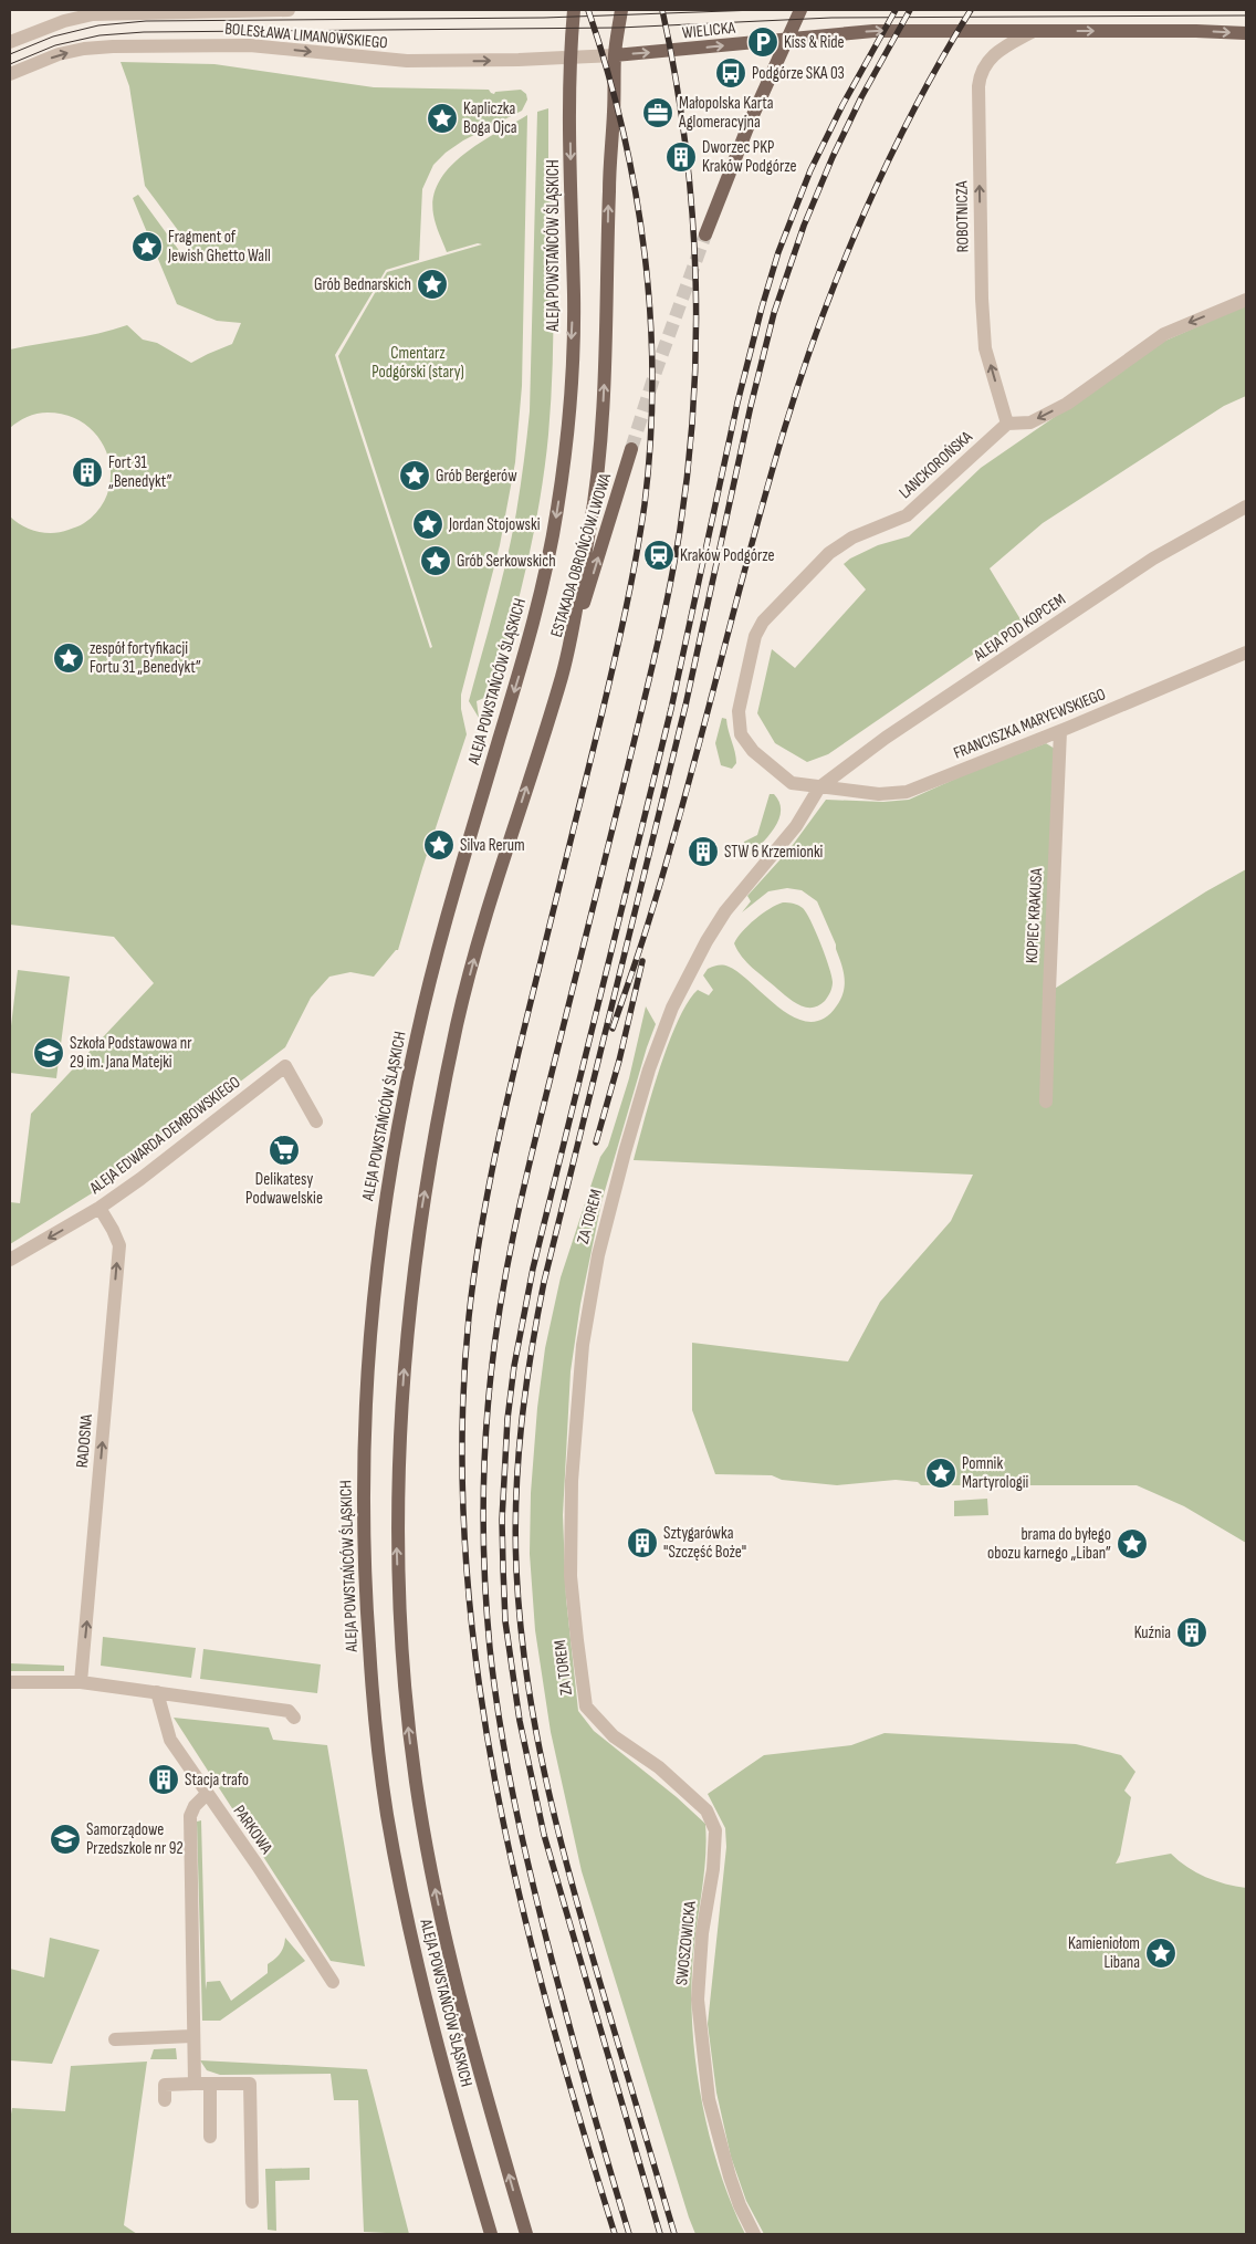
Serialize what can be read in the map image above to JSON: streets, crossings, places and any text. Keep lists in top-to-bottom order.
{
  "streets": {
    "main road": ["WIELICKA", "ALEJA POWSTAŃCÓW ŚLĄSKICH", "ESTAKADA OBROŃCÓW LWOWA"],
    "street": [
      "BOLESŁAWA LIMANOWSKIEGO",
      "ROBOTNICZA",
      "LANCKOROŃSKA",
      "ALEJA POD KOPCEM",
      "FRANCISZKA MARYEWSKIEGO",
      "KOPIEC KRAKUSA",
      "ALEJA EDWARDA DEMBOWSKIEGO",
      "ZA TOREM",
      "RADOSNA",
      "PARKOWA",
      "SWOSZOWICKA"
    ]
  },
  "crossings": [
    ["WIELICKA", "BOLESŁAWA LIMANOWSKIEGO"],
    ["WIELICKA", "ROBOTNICZA"],
    ["WIELICKA", "ALEJA POWSTAŃCÓW ŚLĄSKICH"],
    ["BOLESŁAWA LIMANOWSKIEGO", "ALEJA POWSTAŃCÓW ŚLĄSKICH"],
    ["ROBOTNICZA", "LANCKOROŃSKA"],
    ["ALEJA POWSTAŃCÓW ŚLĄSKICH", "ESTAKADA OBROŃCÓW LWOWA"],
    ["LANCKOROŃSKA", "ALEJA POD KOPCEM"],
    ["LANCKOROŃSKA", "FRANCISZKA MARYEWSKIEGO"],
    ["LANCKOROŃSKA", "ZA TOREM"],
    ["ALEJA POD KOPCEM", "FRANCISZKA MARYEWSKIEGO"],
    ["ALEJA POD KOPCEM", "ZA TOREM"],
    ["FRANCISZKA MARYEWSKIEGO", "KOPIEC KRAKUSA"],
    ["FRANCISZKA MARYEWSKIEGO", "ZA TOREM"],
    ["ALEJA EDWARDA DEMBOWSKIEGO", "RADOSNA"],
    ["ZA TOREM", "SWOSZOWICKA"]
  ],
  "one_way": [
    "WIELICKA",
    "ROBOTNICZA",
    "ESTAKADA OBROŃCÓW LWOWA",
    "RADOSNA"
  ],
  "parks": ["Cmentarz Podgórski (stary)"],
  "places": {
    "parking": ["Kiss & Ride"],
    "bus stop": ["Podgórze SKA 03"],
    "office": ["Małopolska Karta Aglomeracyjna"],
    "place": [
      "Kapliczka Boga Ojca",
      "Fragment of Jewish Ghetto Wall",
      "Grób Bednarskich",
      "Grób Bergerów",
      "Jordan Stojowski",
      "Grób Serkowskich",
      "zespół fortyfikacji Fortu 31 „Benedykt”",
      "Silva Rerum",
      "Pomnik Martyrologii",
      "brama do byłego obozu karnego „Liban”",
      "Kamieniołom Libana"
    ],
    "building": [
      "Dworzec PKP Kraków Podgórze",
      "Fort 31 „Benedykt”",
      "STW 6 Krzemionki",
      "Sztygarówka \"Szczęść Boże\"",
      "Kuźnia",
      "Stacja trafo"
    ],
    "station": ["Kraków Podgórze"],
    "school or university": ["Szkoła Podstawowa nr 29 im. Jana Matejki", "Samorządowe Przedszkole nr 92"],
    "supermarket": ["Delikatesy Podwawelskie"]
  }
}
